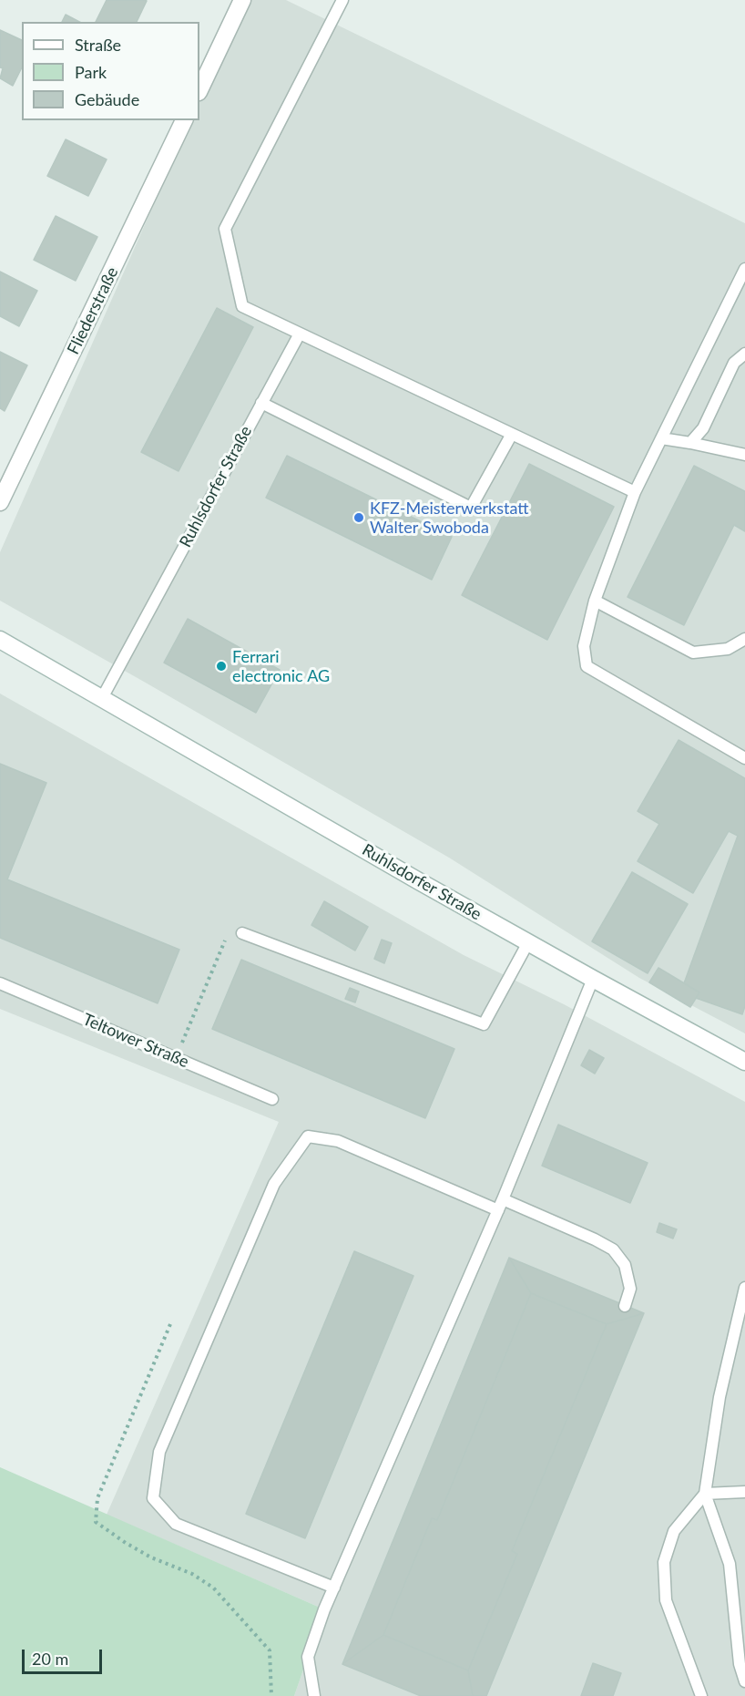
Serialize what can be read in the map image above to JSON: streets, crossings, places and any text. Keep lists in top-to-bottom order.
{
  "streets": {
    "main road": ["Fliederstraße", "Ruhlsdorfer Straße"],
    "lane": ["Teltower Straße"]
  },
  "places": ["KFZ-Meisterwerkstatt Walter Swoboda", "Ferrari electronic AG"],
  "legend": ["Straße", "Park", "Gebäude"],
  "scale_bar": "20 m"
}
